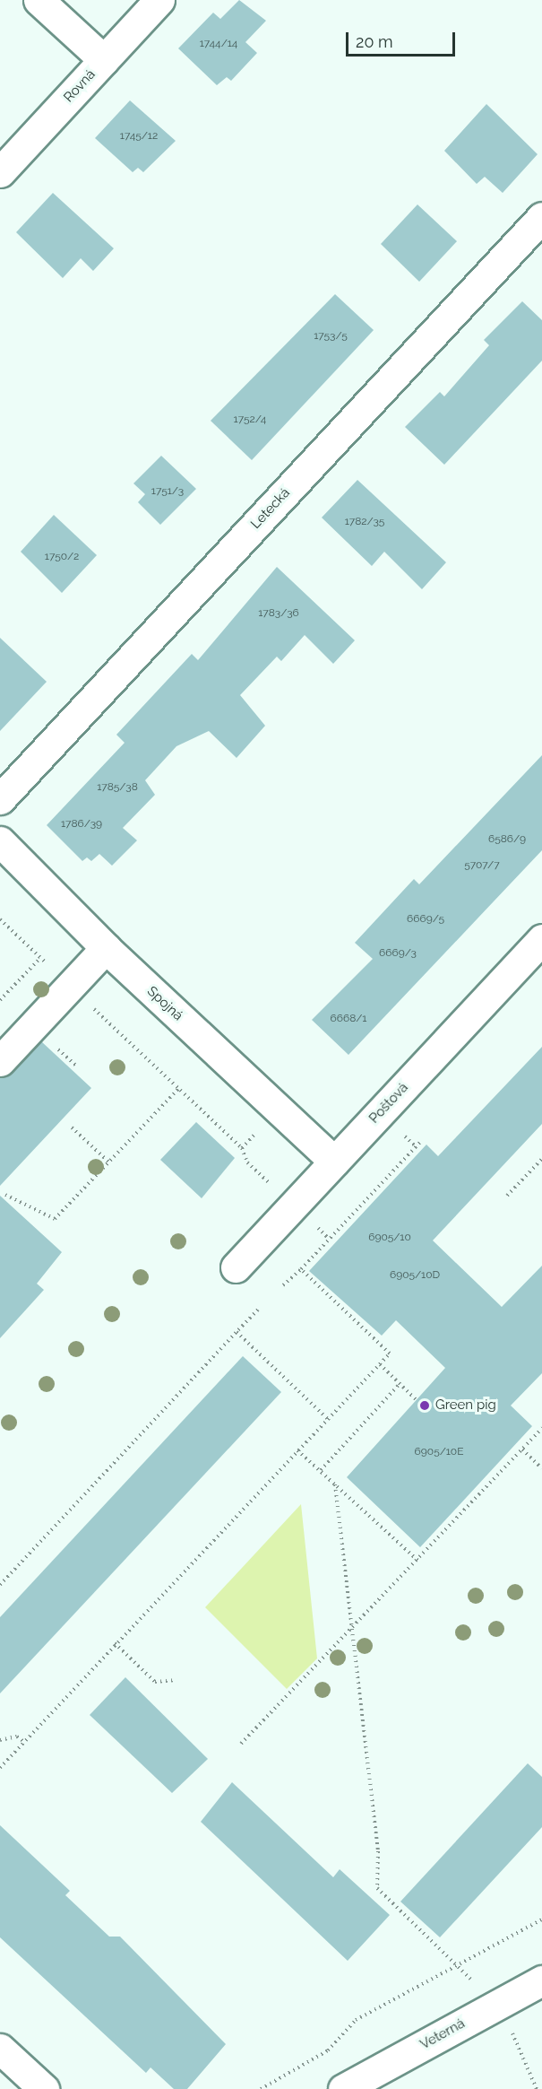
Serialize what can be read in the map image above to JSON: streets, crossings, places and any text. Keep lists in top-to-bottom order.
{
  "streets": {
    "street": [
      "Rovná",
      "Letecká",
      "Spojná",
      "Poštová",
      "Veterná"
    ]
  },
  "crossings": [
    ["Spojná", "Poštová"]
  ],
  "places": ["Green pig"],
  "house_numbers": [
    "1744/14",
    "1745/12",
    "1753/5",
    "1752/4",
    "1751/3",
    "1782/35",
    "1750/2",
    "1783/36",
    "1785/38",
    "1786/39",
    "6586/9",
    "5707/7",
    "6669/5",
    "6669/3",
    "6668/1",
    "6905/10",
    "6905/10D",
    "6905/10E"
  ],
  "scale_bar": "20 m"
}
